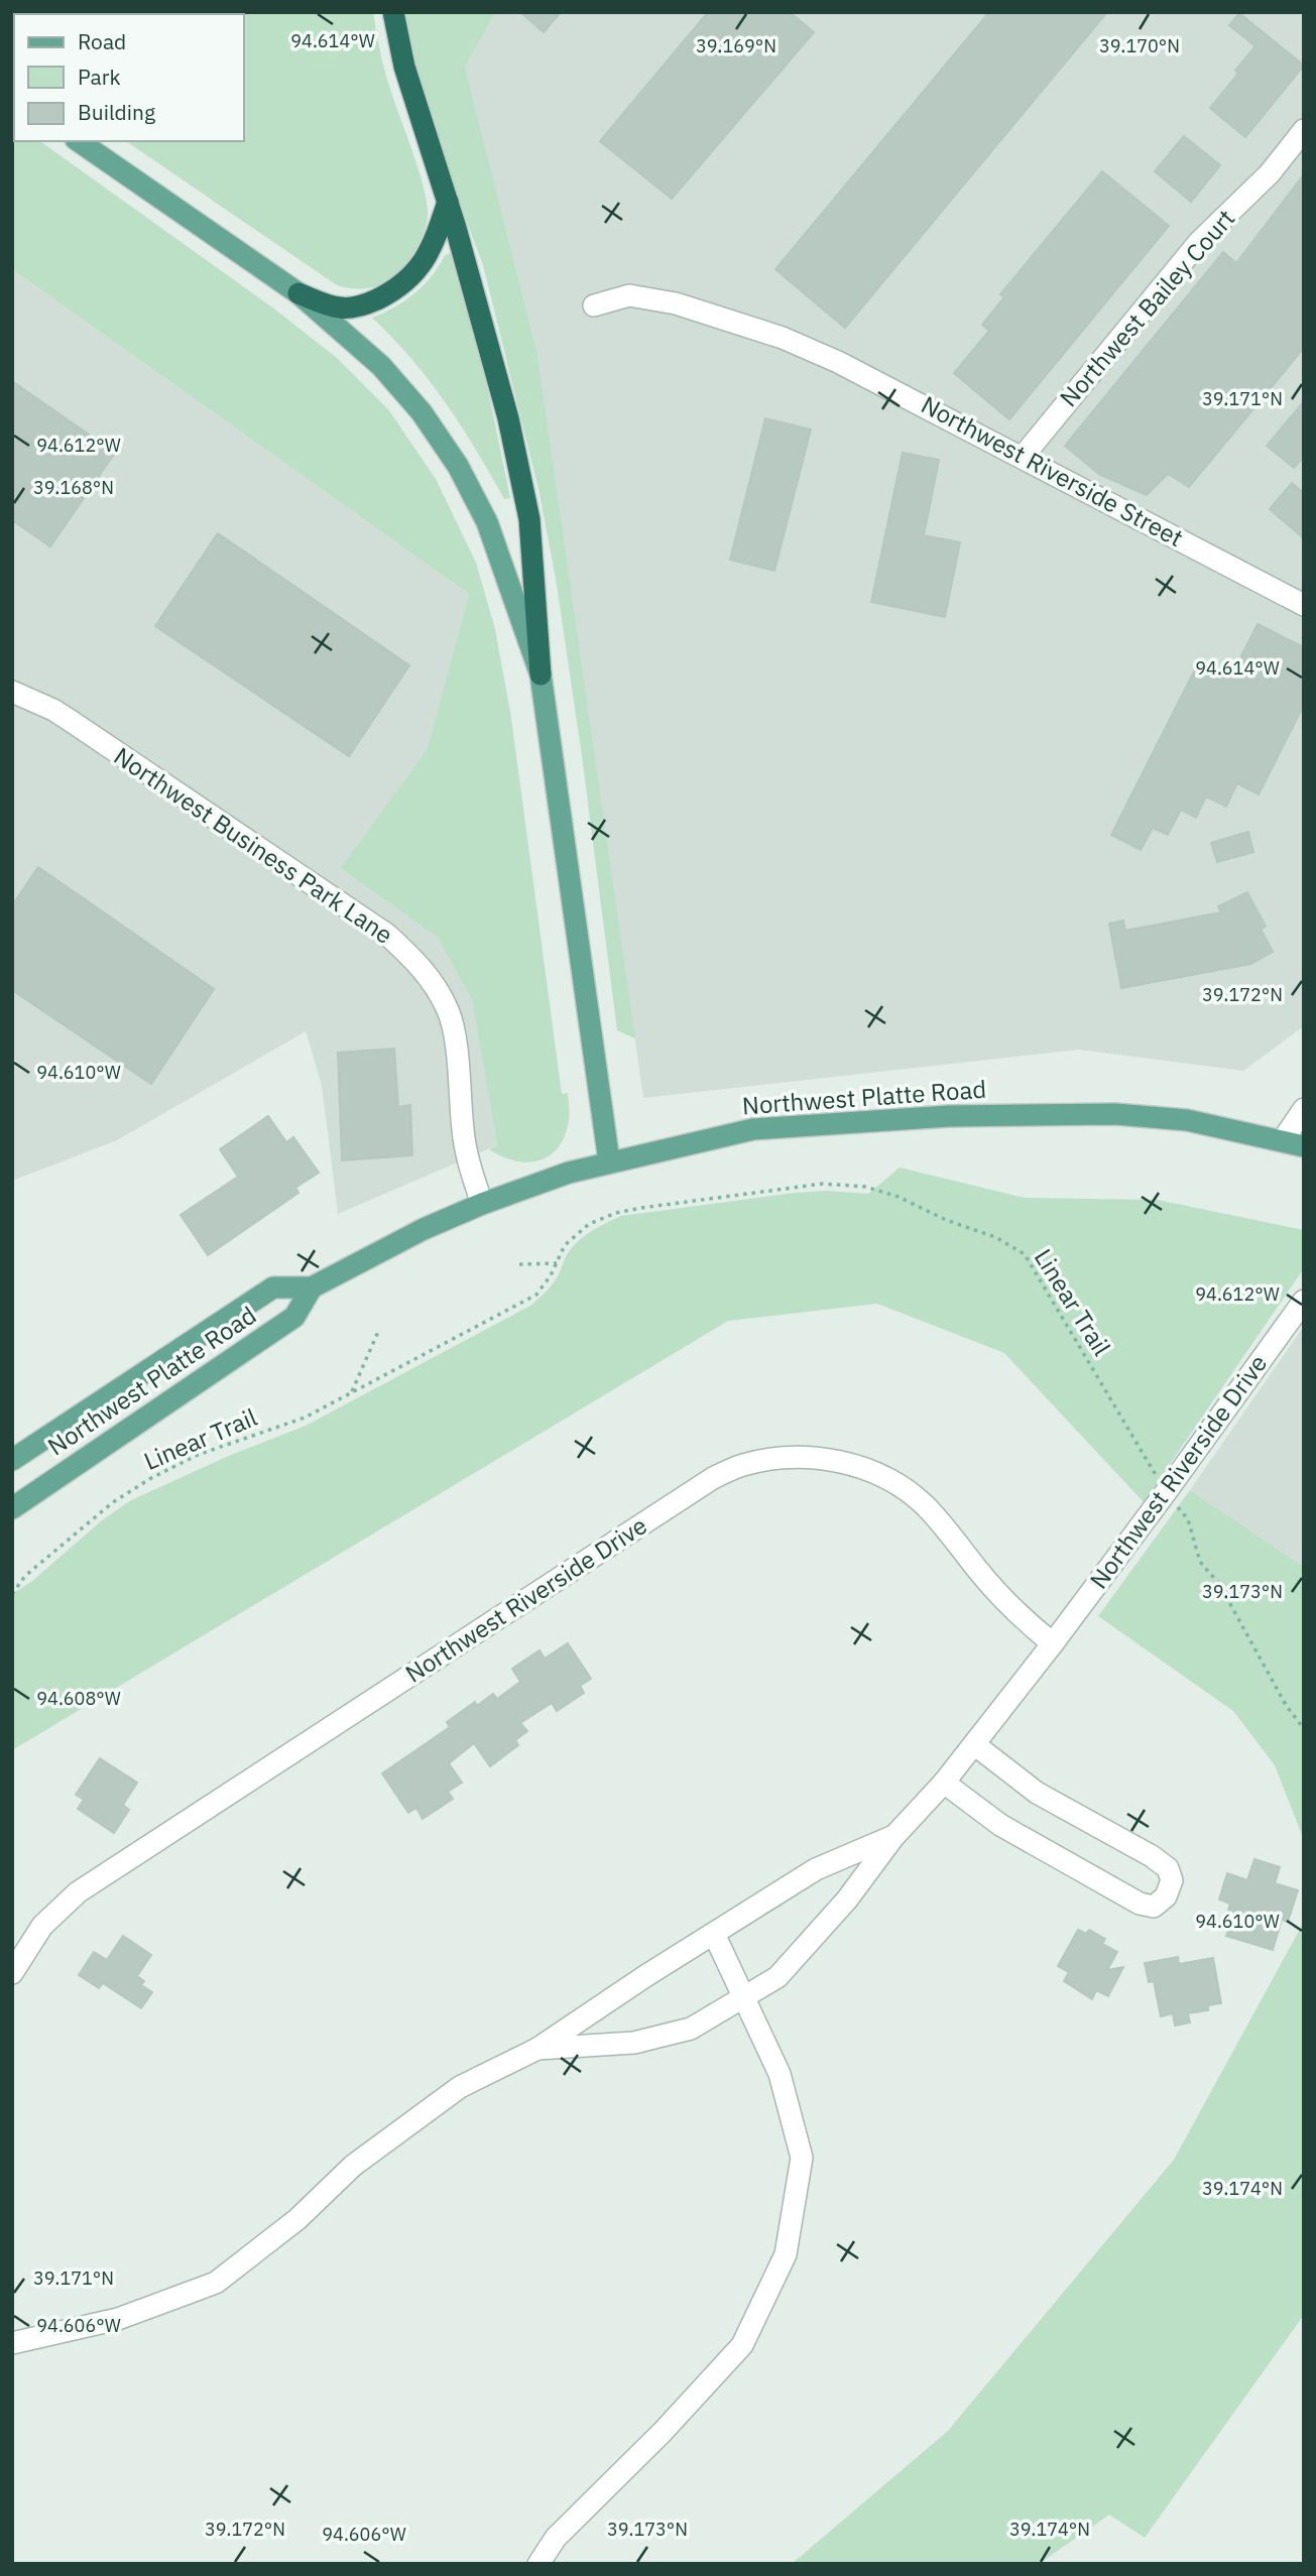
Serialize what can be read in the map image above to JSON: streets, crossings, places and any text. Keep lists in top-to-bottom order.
{
  "streets": {
    "main road": ["Northwest Platte Road"],
    "street": [
      "Northwest Bailey Court",
      "Northwest Riverside Street",
      "Northwest Business Park Lane",
      "Northwest Riverside Drive"
    ],
    "path": ["Linear Trail"]
  },
  "crossings": [
    ["Northwest Bailey Court", "Northwest Riverside Street"],
    ["Northwest Business Park Lane", "Northwest Platte Road"],
    ["Linear Trail", "Northwest Riverside Drive"]
  ],
  "legend": ["Road", "Park", "Building"],
  "coordinates": [
    "94.614°W",
    "39.169°N",
    "39.170°N",
    "39.171°N",
    "94.612°W",
    "39.168°N",
    "39.172°N",
    "94.610°W",
    "39.173°N",
    "94.608°W",
    "39.174°N",
    "94.606°W"
  ]
}
